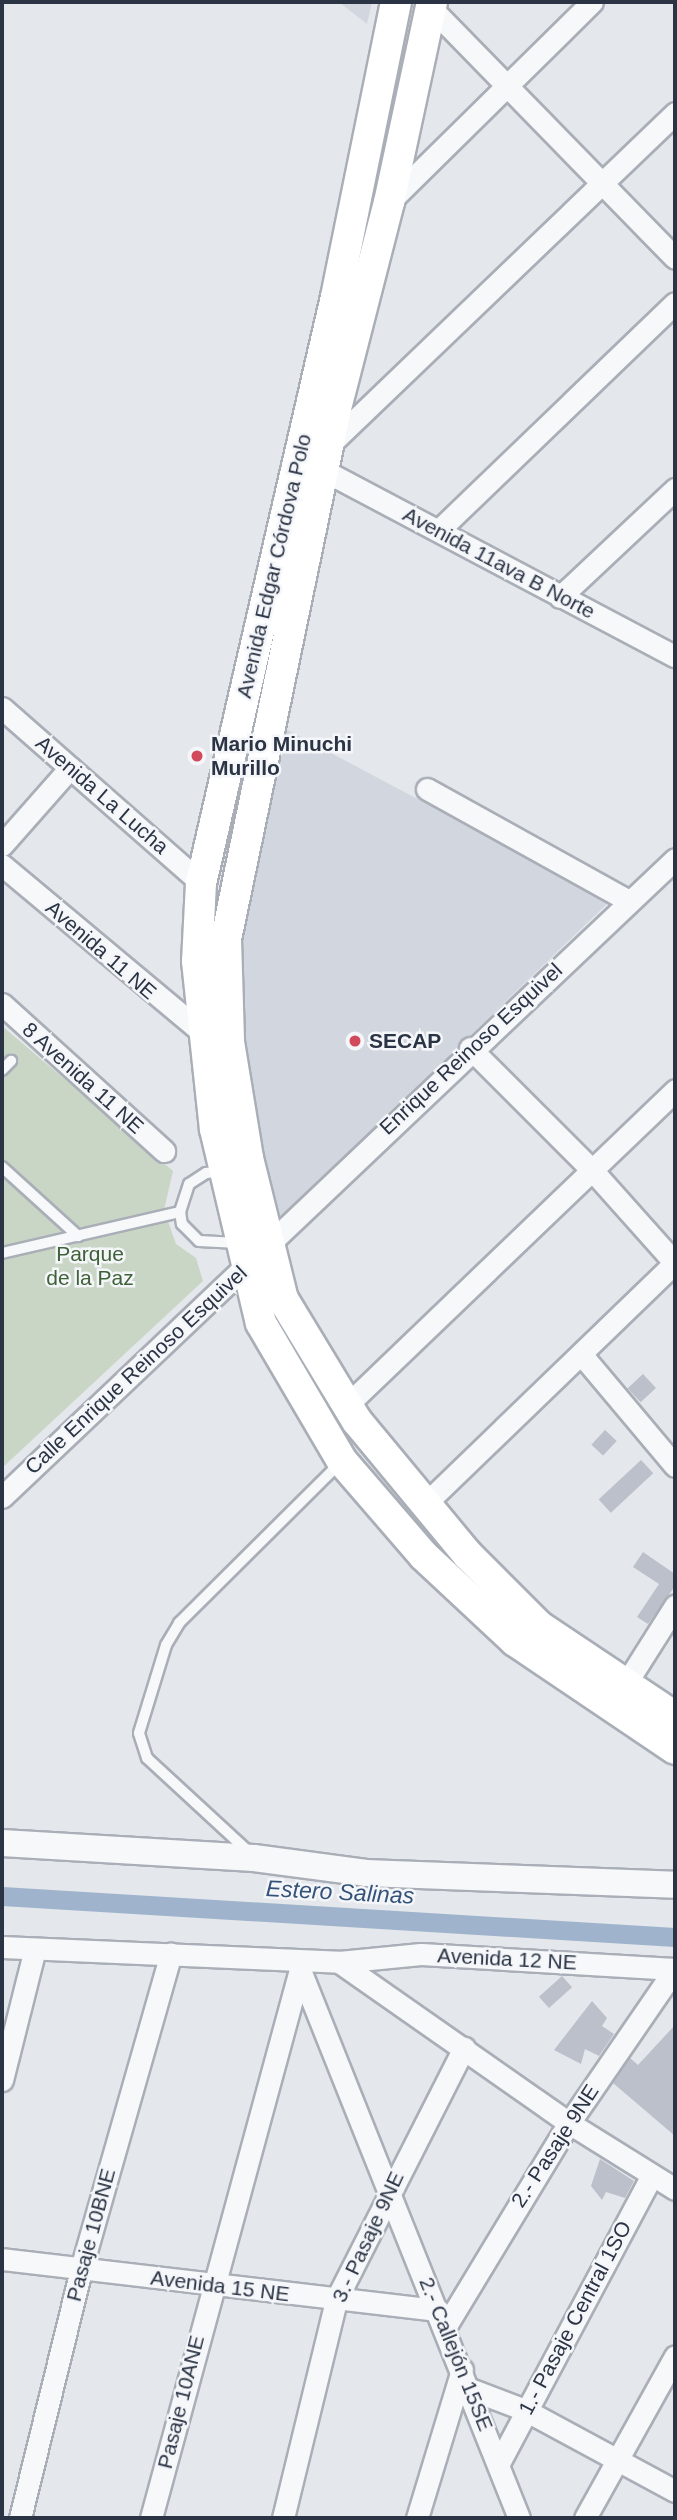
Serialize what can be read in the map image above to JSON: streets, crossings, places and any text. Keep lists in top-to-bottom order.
{
  "streets": {
    "main road": ["Avenida Edgar Córdova Polo"],
    "street": [
      "Avenida 11ava B Norte",
      "Avenida La Lucha",
      "Avenida 11 NE",
      "Enrique Reinoso Esquivel",
      "8 Avenida 11 NE",
      "Calle Enrique Reinoso Esquivel",
      "Avenida 12 NE",
      "2.- Pasaje 9NE",
      "Pasaje 10BNE",
      "3.- Pasaje 9NE",
      "Avenida 15 NE",
      "1.- Pasaje Central 1SO",
      "2.- Callejón 15SE",
      "Pasaje 10ANE"
    ]
  },
  "crossings": [
    ["Avenida 11ava B Norte", "Avenida Edgar Córdova Polo"],
    ["Avenida Edgar Córdova Polo", "Avenida La Lucha"],
    ["Avenida Edgar Córdova Polo", "Avenida 11 NE"],
    ["Avenida Edgar Córdova Polo", "Enrique Reinoso Esquivel"],
    ["Avenida Edgar Córdova Polo", "Calle Enrique Reinoso Esquivel"],
    ["Enrique Reinoso Esquivel", "Calle Enrique Reinoso Esquivel"],
    ["Avenida 12 NE", "2.- Pasaje 9NE"],
    ["Avenida 12 NE", "Pasaje 10BNE"],
    ["Avenida 12 NE", "2.- Callejón 15SE"],
    ["Avenida 12 NE", "Pasaje 10ANE"],
    ["2.- Pasaje 9NE", "Avenida 15 NE"],
    ["2.- Pasaje 9NE", "2.- Callejón 15SE"],
    ["Pasaje 10BNE", "Avenida 15 NE"],
    ["3.- Pasaje 9NE", "Avenida 15 NE"],
    ["3.- Pasaje 9NE", "2.- Callejón 15SE"],
    ["Avenida 15 NE", "2.- Callejón 15SE"],
    ["Avenida 15 NE", "Pasaje 10ANE"],
    ["1.- Pasaje Central 1SO", "2.- Callejón 15SE"],
    ["2.- Callejón 15SE", "Pasaje 10ANE"]
  ],
  "water": ["Estero Salinas"],
  "parks": ["Parque de la Paz"],
  "places": ["Mario Minuchi Murillo", "SECAP"]
}
